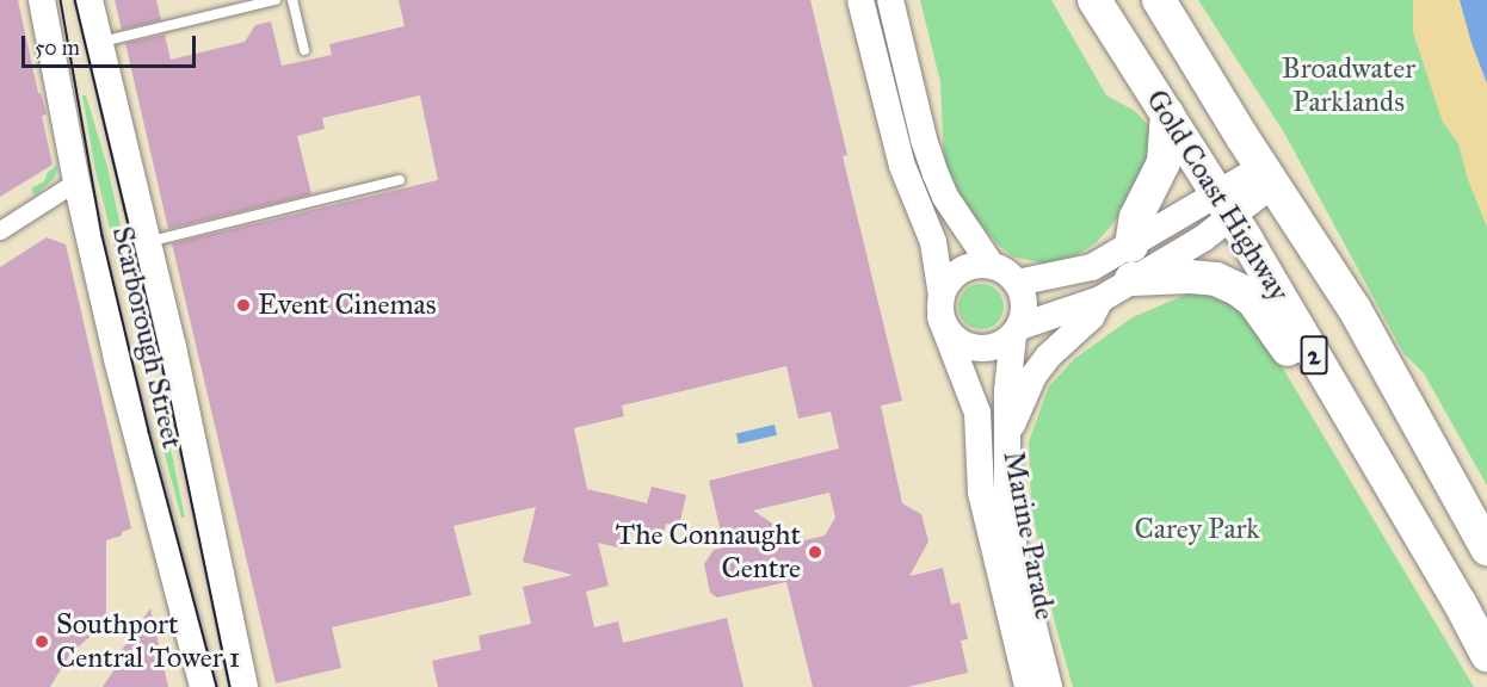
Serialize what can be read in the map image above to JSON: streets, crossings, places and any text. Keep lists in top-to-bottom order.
{
  "streets": {
    "highway": ["Gold Coast Highway", "2"],
    "street": ["Scarborough Street", "Marine Parade"]
  },
  "parks": ["Broadwater Parklands", "Carey Park"],
  "places": ["Event Cinemas", "The Connaught Centre", "Southport Central Tower 1"],
  "scale_bar": "50 m"
}
